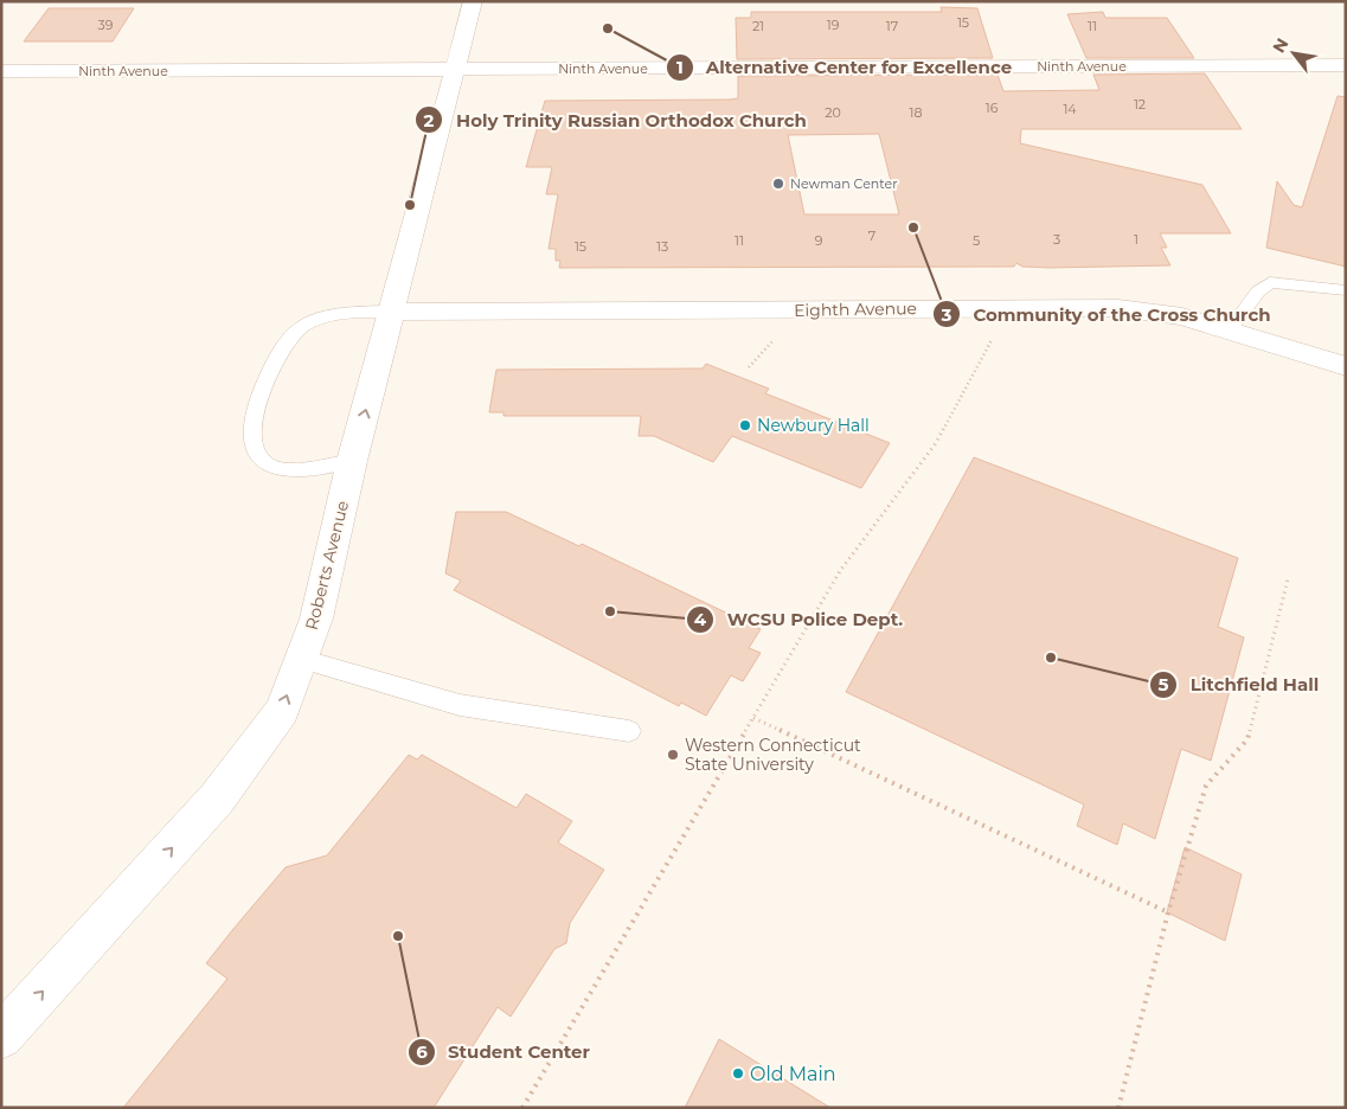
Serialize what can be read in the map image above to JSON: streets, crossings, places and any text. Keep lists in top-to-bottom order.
{
  "streets": {
    "street": ["Ninth Avenue", "Eighth Avenue", "Roberts Avenue"]
  },
  "crossings": [
    ["Ninth Avenue", "Roberts Avenue"],
    ["Eighth Avenue", "Roberts Avenue"]
  ],
  "one_way": ["Roberts Avenue"],
  "places": [
    "Alternative Center for Excellence",
    "Newman Center",
    "Holy Trinity Russian Orthodox Church",
    "Community of the Cross Church",
    "Newbury Hall",
    "WCSU Police Dept.",
    "Litchfield Hall",
    "Western Connecticut State University",
    "Student Center",
    "Old Main"
  ],
  "house_numbers": [
    "15",
    "39",
    "19",
    "21",
    "17",
    "11",
    "12",
    "16",
    "14",
    "20",
    "18",
    "7",
    "3",
    "1",
    "11",
    "9",
    "5",
    "15",
    "13"
  ],
  "north": "top left"
}
